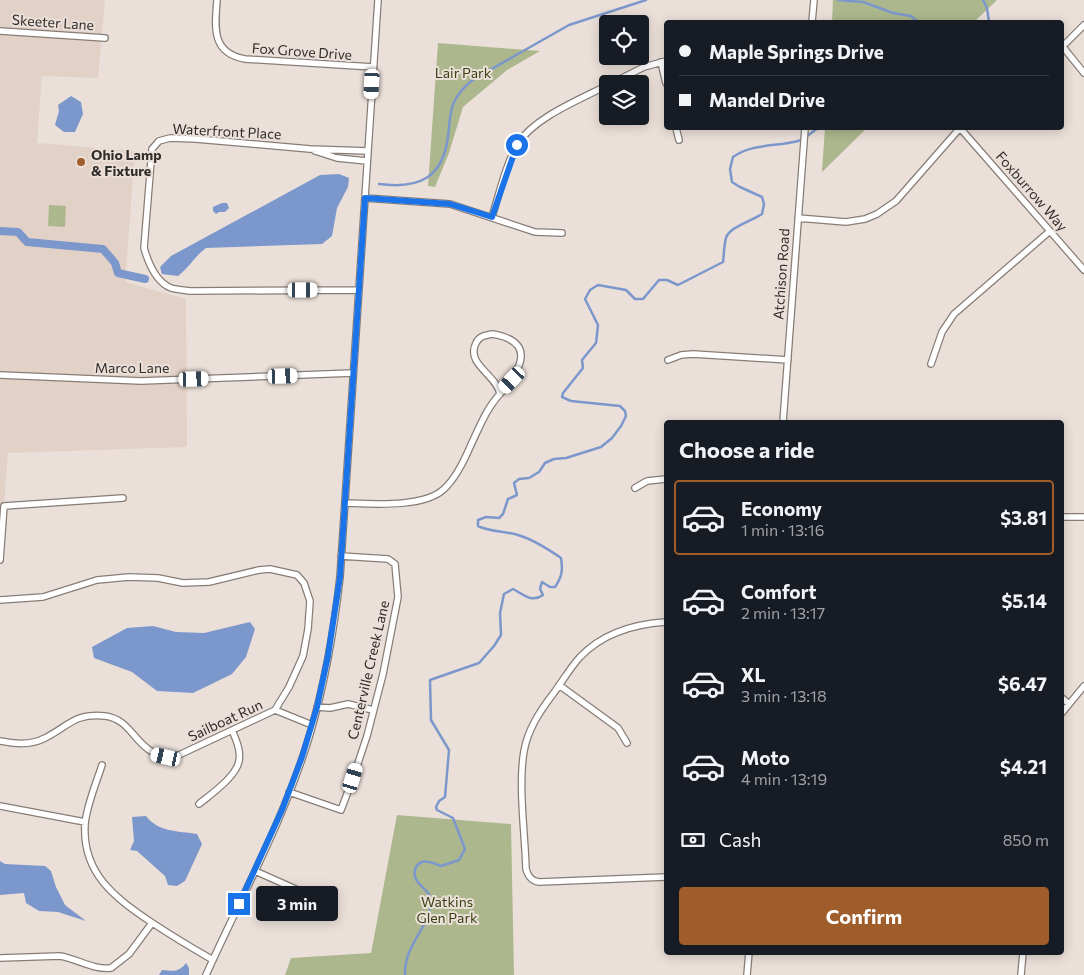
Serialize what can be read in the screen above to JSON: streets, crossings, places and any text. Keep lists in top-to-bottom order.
{
  "streets": {
    "street": [
      "Skeeter Lane",
      "Fox Grove Drive",
      "Waterfront Place",
      "Foxburrow Way",
      "Atchison Road",
      "Marco Lane",
      "Centerville Creek Lane",
      "Sailboat Run"
    ]
  },
  "parks": ["Lair Park", "Watkins Glen Park"],
  "places": ["Ohio Lamp & Fixture"],
  "page": {
    "banner": ["Maple Springs Drive", "Mandel Drive"],
    "heading": "Choose a ride",
    "list": [
      {
        "name": "Economy",
        "note": "1 min · 13:16",
        "value": "$3.81"
      },
      {
        "name": "Comfort",
        "note": "2 min · 13:17",
        "value": "$5.14"
      },
      {
        "name": "XL",
        "note": "3 min · 13:18",
        "value": "$6.47"
      },
      {
        "name": "Moto",
        "note": "4 min · 13:19",
        "value": "$4.21"
      }
    ],
    "pay": ["Cash", "850 m"],
    "buttons": "Confirm",
    "bubble": "3 min"
  }
}
